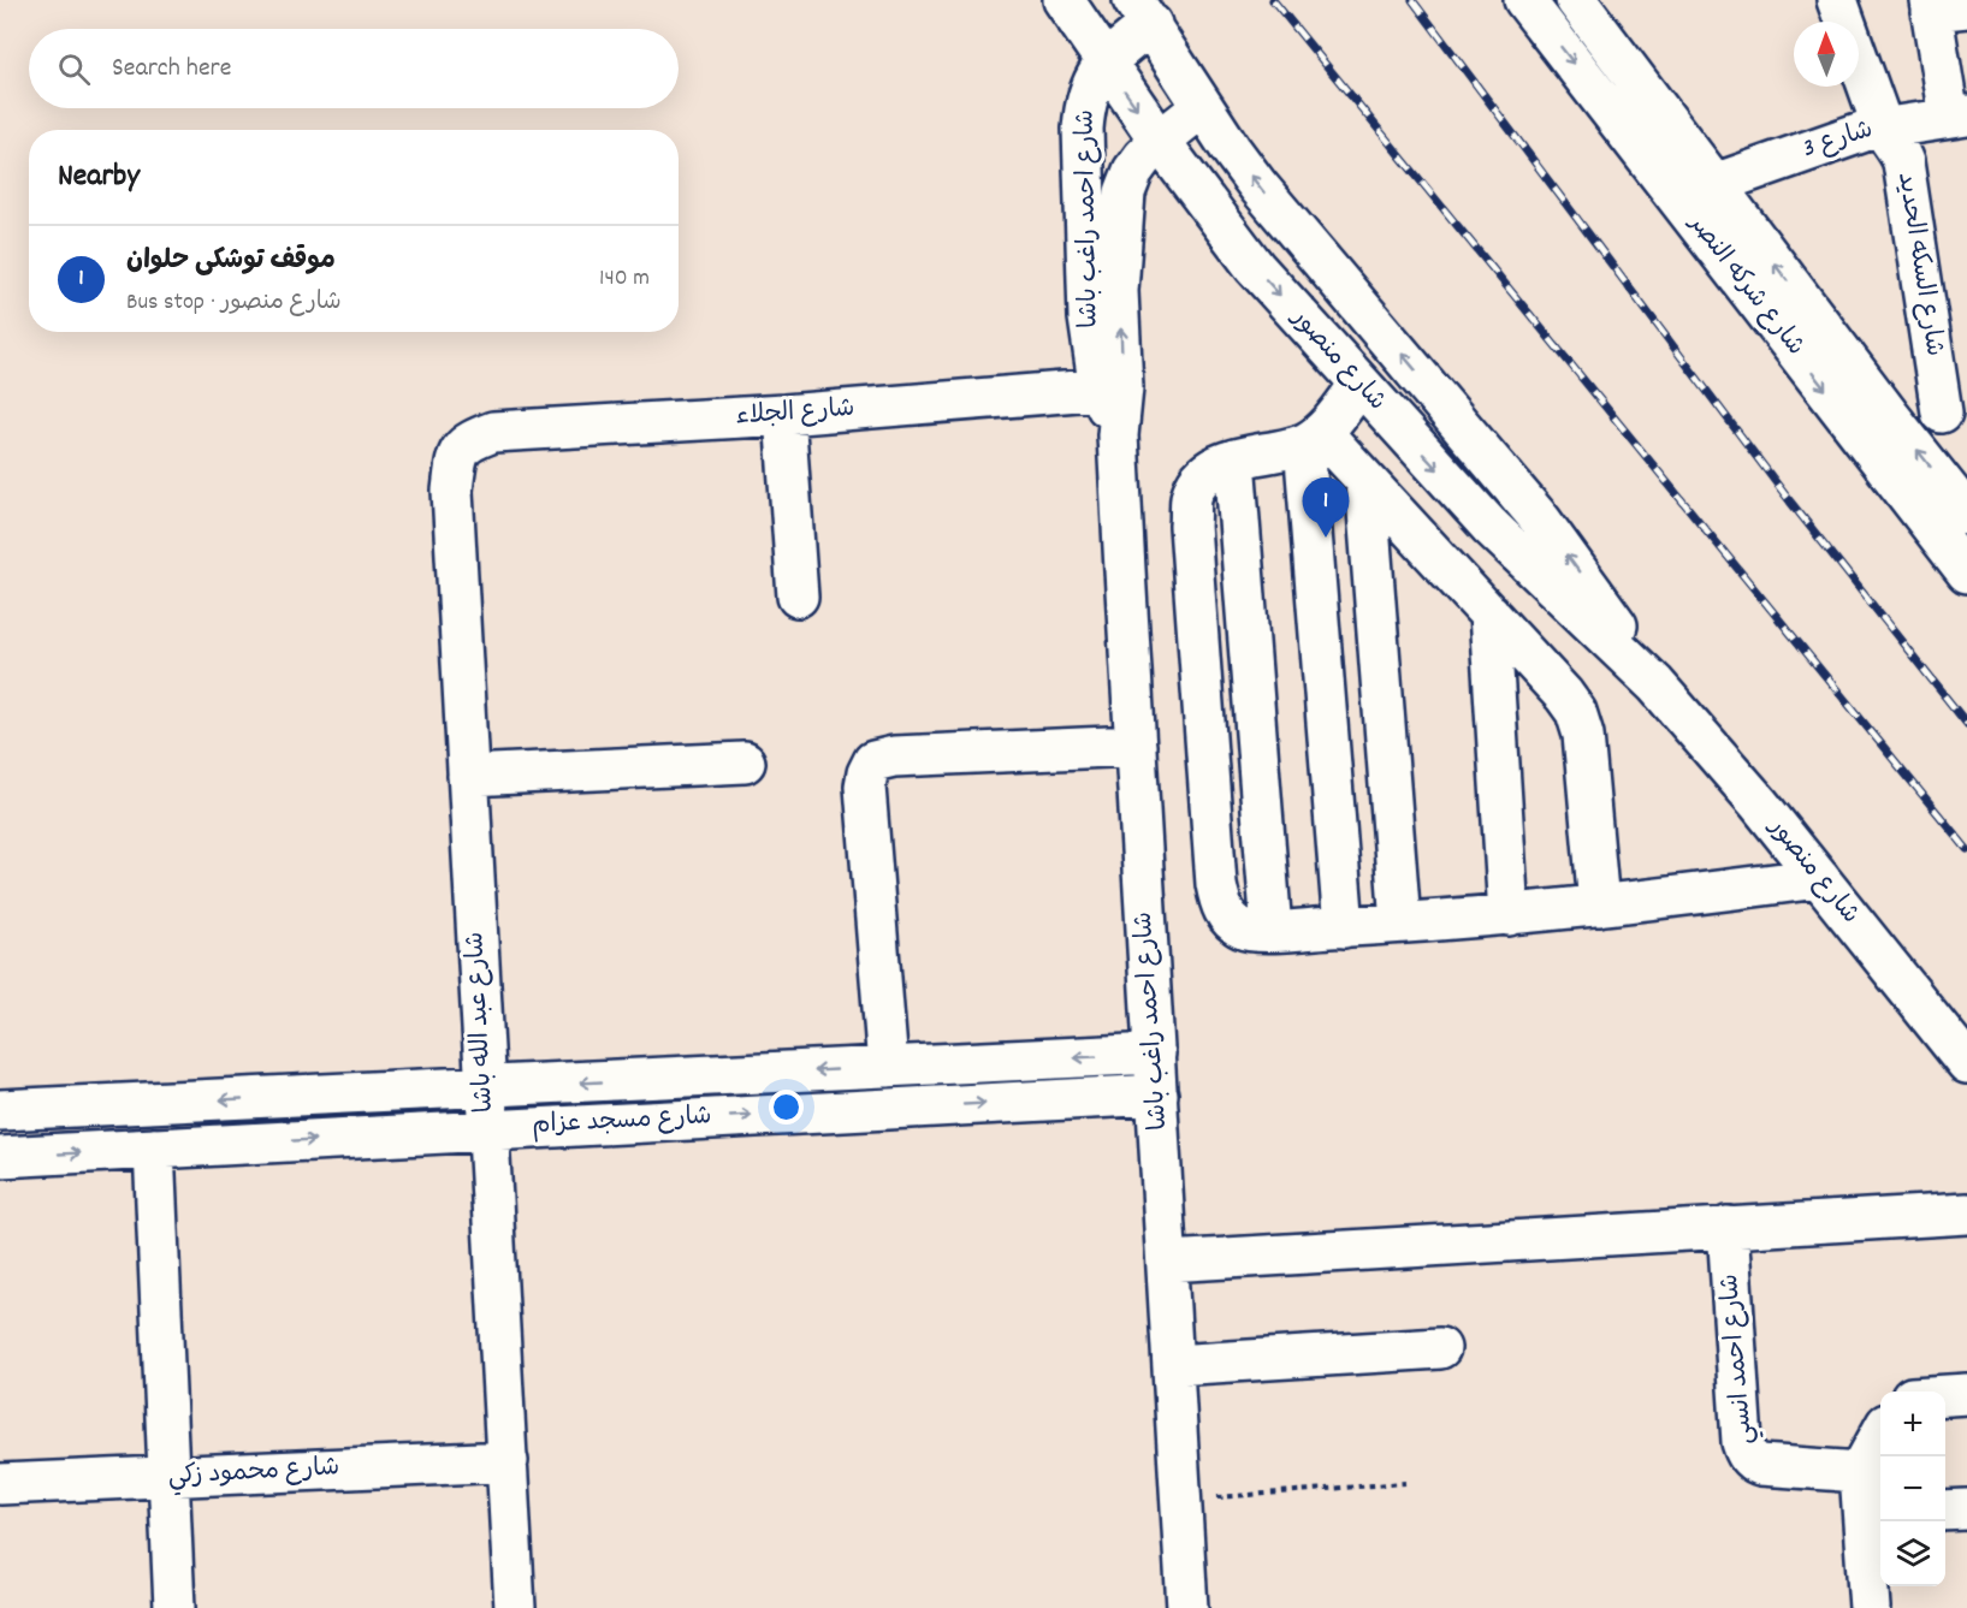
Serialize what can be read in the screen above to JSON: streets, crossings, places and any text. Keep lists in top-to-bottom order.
{
  "streets": {
    "street": [
      "شارع 3",
      "شارع احمد راغب باشا",
      "شارع السكه الحديد",
      "شارع شركه النصر",
      "شارع منصور",
      "شارع الجلاء",
      "شارع عبد الله باشا",
      "شارع مسجد عزام",
      "شارع احمد انسي",
      "شارع محمود زكي"
    ]
  },
  "crossings": [
    ["شارع 3", "شارع السكه الحديد"],
    ["شارع 3", "شارع شركه النصر"],
    ["شارع احمد راغب باشا", "شارع منصور"],
    ["شارع احمد راغب باشا", "شارع الجلاء"],
    ["شارع احمد راغب باشا", "شارع مسجد عزام"],
    ["شارع الجلاء", "شارع عبد الله باشا"],
    ["شارع عبد الله باشا", "شارع مسجد عزام"],
    ["شارع عبد الله باشا", "شارع محمود زكي"]
  ],
  "north": "top",
  "page": {
    "search": "Search here",
    "heading": "Nearby",
    "list": [
      {
        "mark": "1",
        "name": "موقف توشكى حلوان",
        "note": "Bus stop · شارع منصور",
        "value": "140 m"
      }
    ],
    "pins": "1",
    "map_buttons": ["+", "−"]
  }
}
